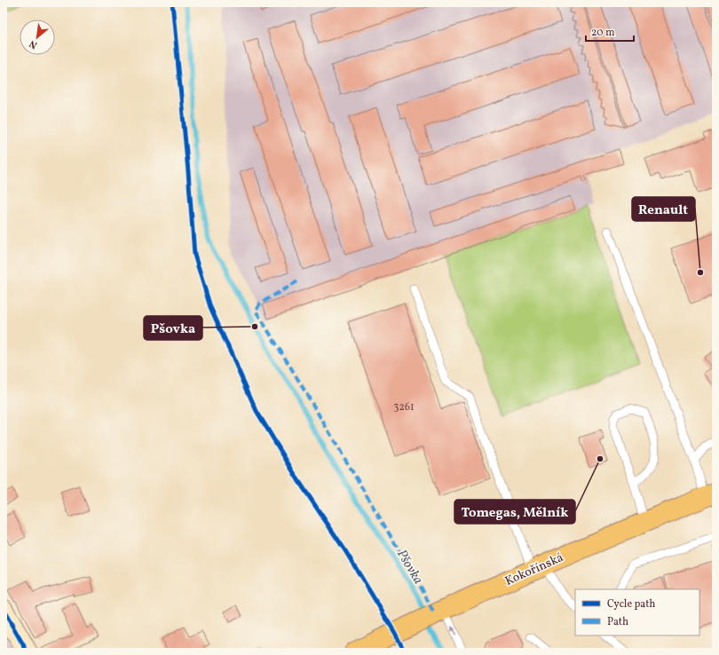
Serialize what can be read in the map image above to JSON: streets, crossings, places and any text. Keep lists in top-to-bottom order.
{
  "streets": {
    "main road": ["Kokořínská"]
  },
  "water": ["Pšovka"],
  "places": ["Renault", "Pšovka", "Tomegas, Mělník"],
  "house_numbers": ["3261"],
  "legend": ["Cycle path", "Path"],
  "scale_bar": "20 m",
  "north": "bottom left"
}
